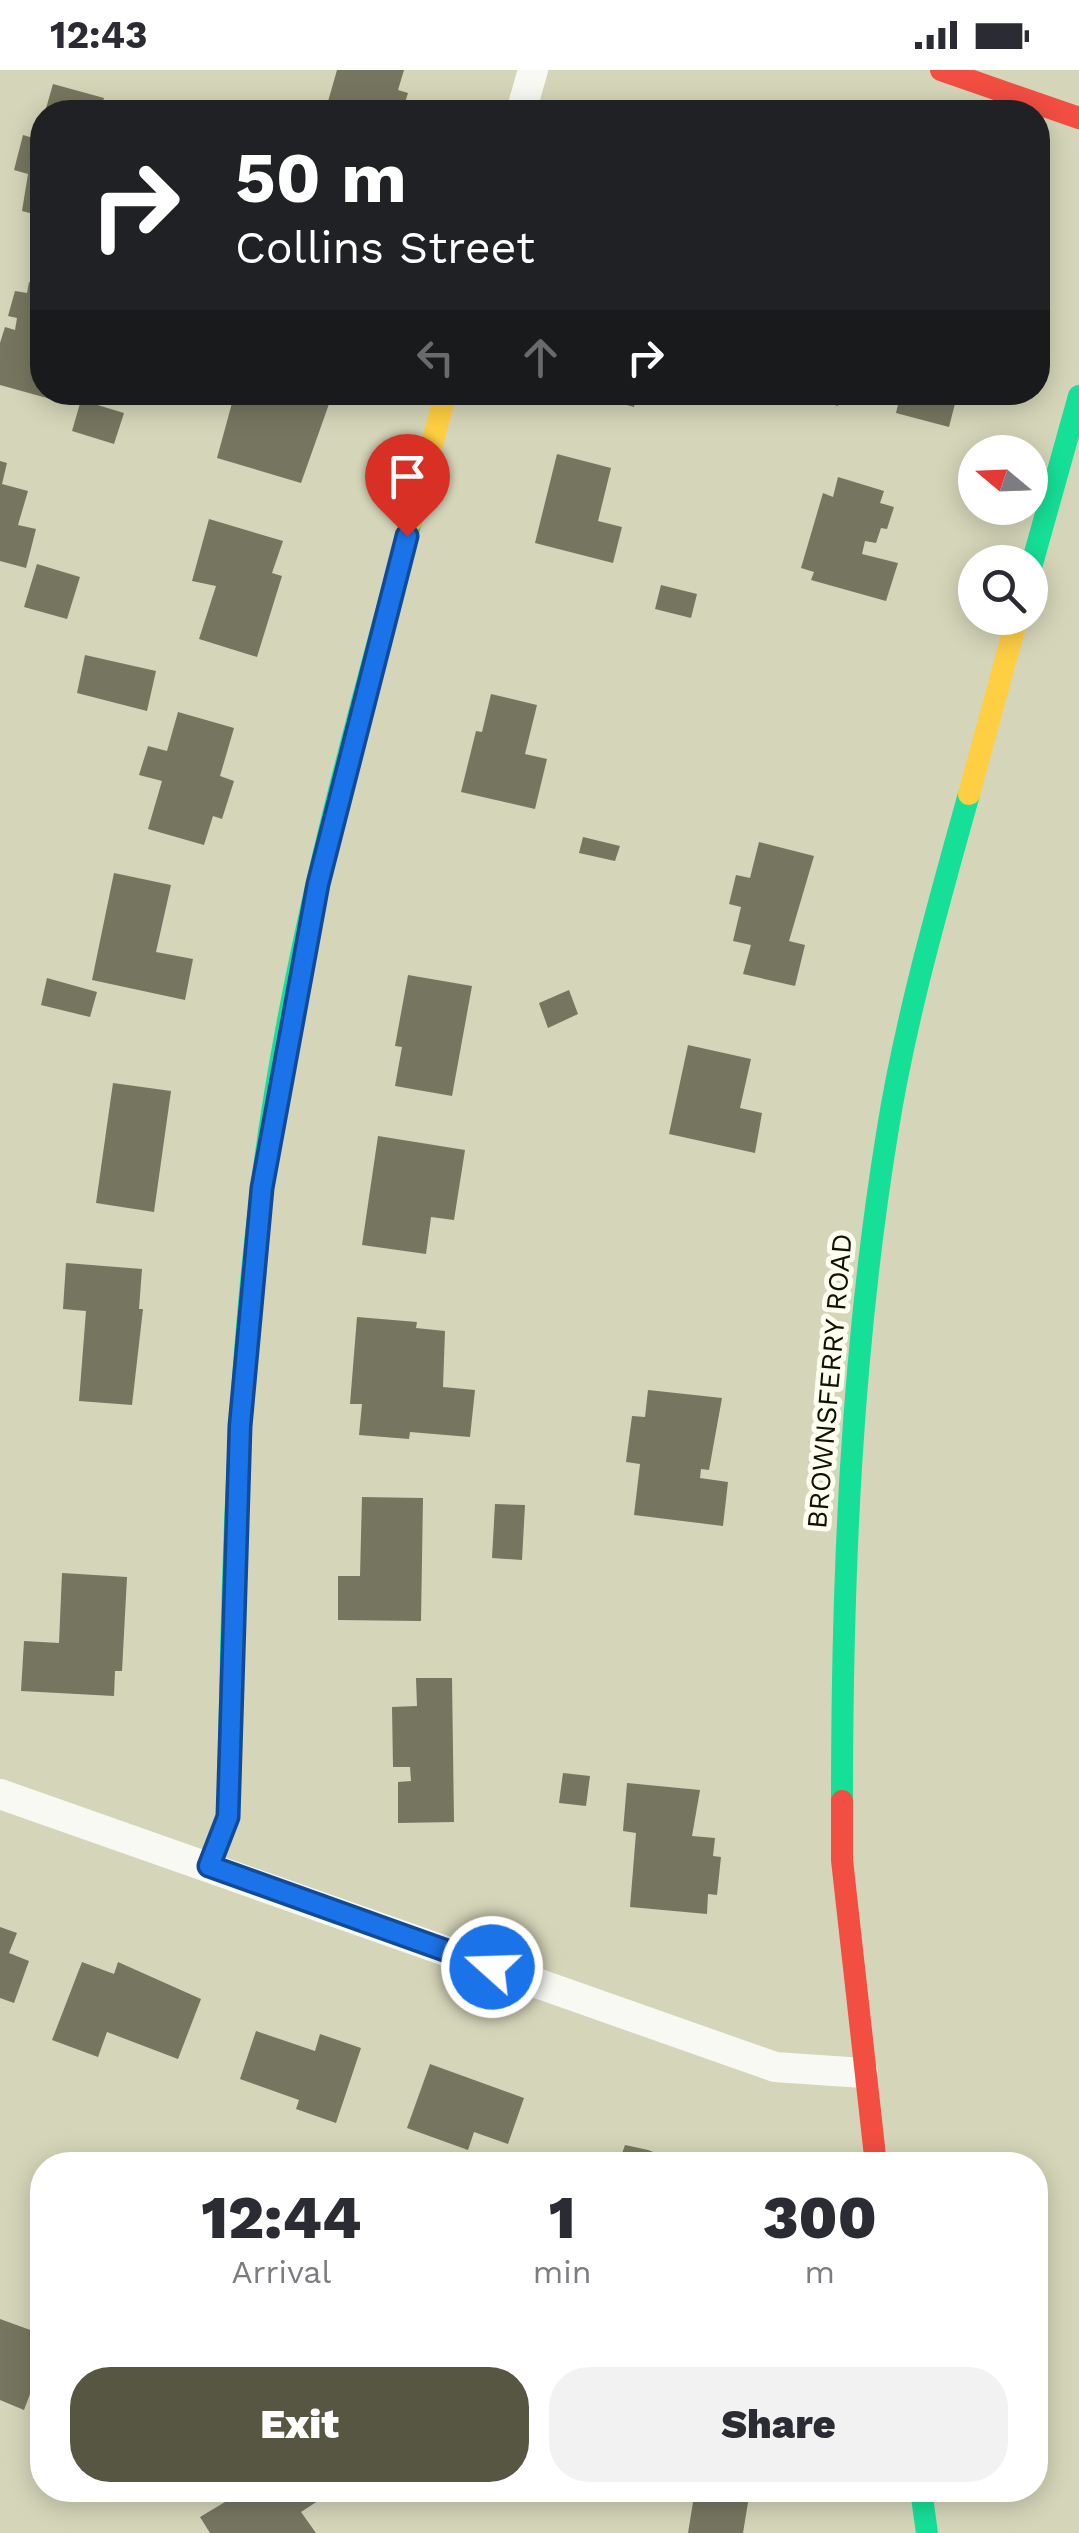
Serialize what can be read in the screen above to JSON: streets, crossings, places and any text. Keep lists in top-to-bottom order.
{
  "streets": {
    "street": ["BROWNSFERRY ROAD"]
  },
  "north": "left",
  "page": {
    "status": "12:43",
    "turn": ["50 m", "Collins Street"],
    "eta": [
      "12:44",
      "Arrival",
      "1",
      "min",
      "300",
      "m"
    ],
    "buttons": ["Exit", "Share"]
  }
}
